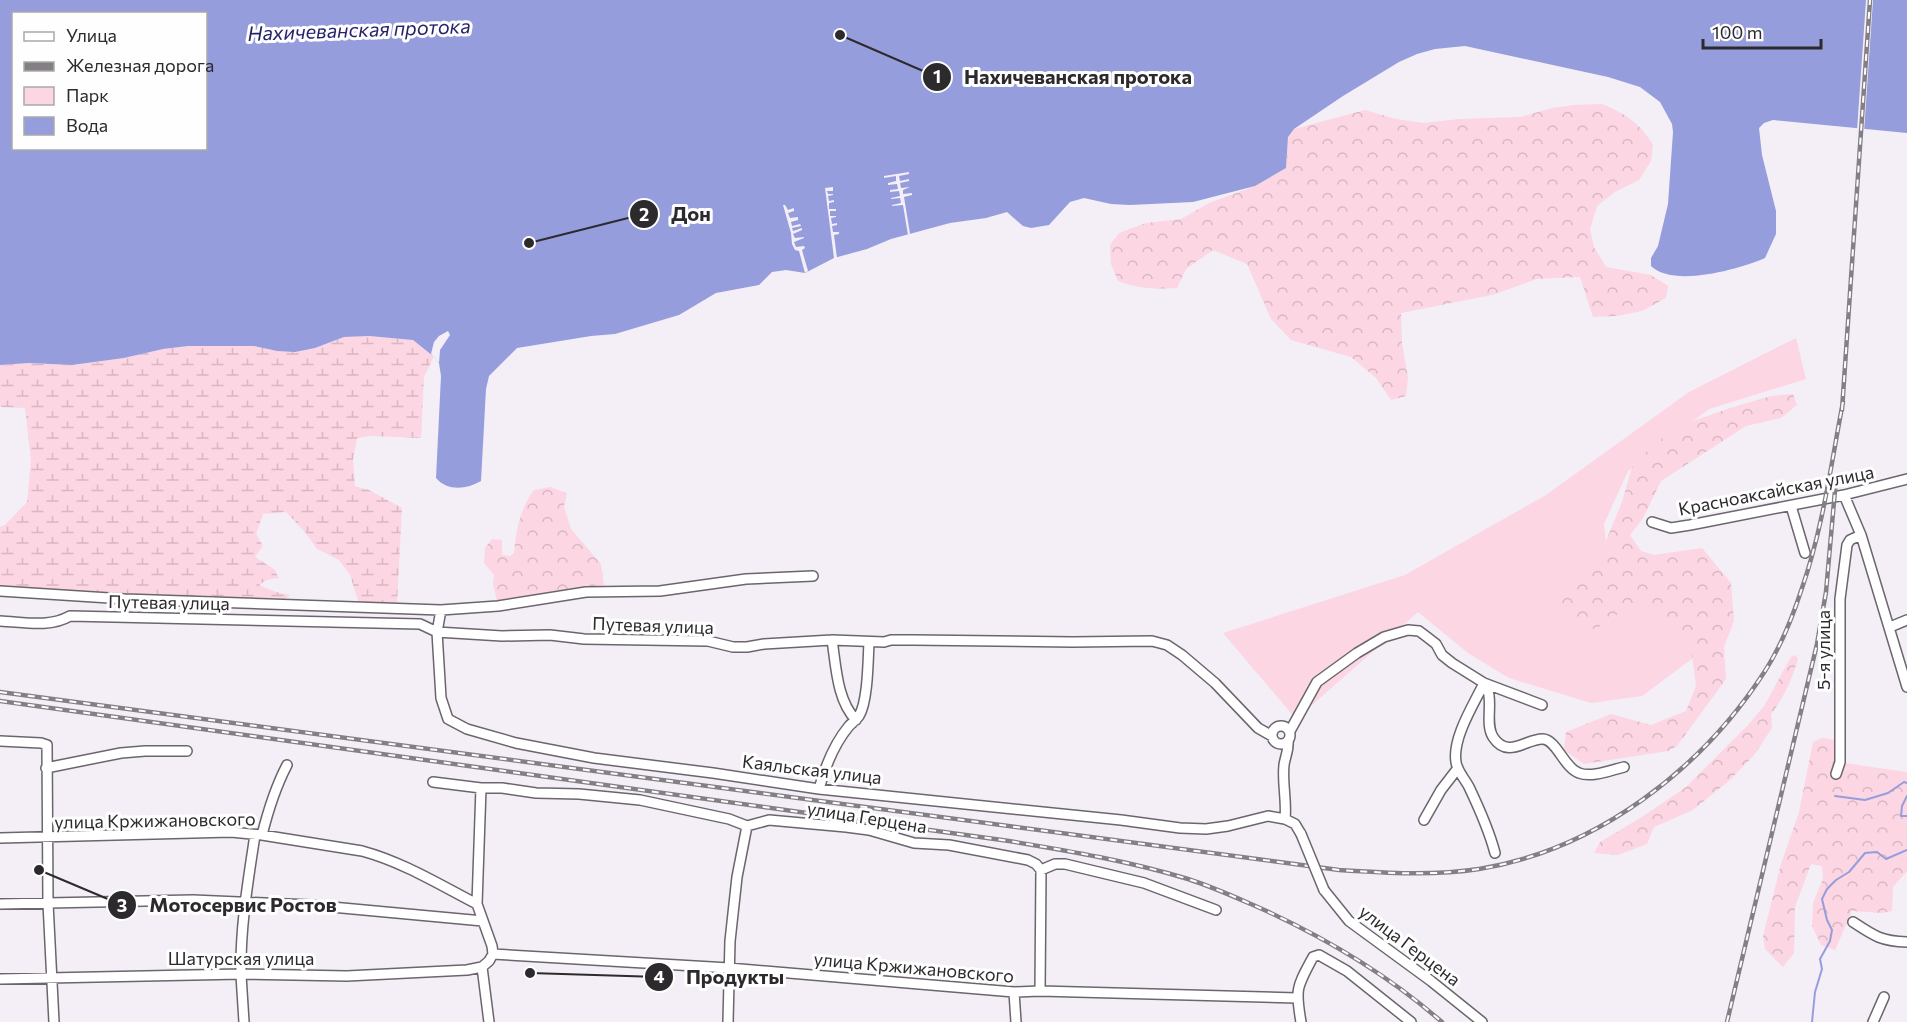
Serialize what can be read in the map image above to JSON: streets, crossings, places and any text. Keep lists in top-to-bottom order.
{
  "streets": {
    "street": [
      "Красноаксайская улица",
      "Путевая улица",
      "5-я улица",
      "Каяльская улица",
      "улица Герцена",
      "улица Кржижановского",
      "Шатурская улица"
    ]
  },
  "crossings": [
    ["Путевая улица", "Каяльская улица"],
    ["Каяльская улица", "улица Герцена"]
  ],
  "water": ["Нахичеванская протока"],
  "places": [
    "Нахичеванская протока",
    "Дон",
    "Мотосервис Ростов",
    "Продукты"
  ],
  "legend": [
    "Улица",
    "Железная дорога",
    "Парк",
    "Вода"
  ],
  "scale_bar": "100 m"
}
